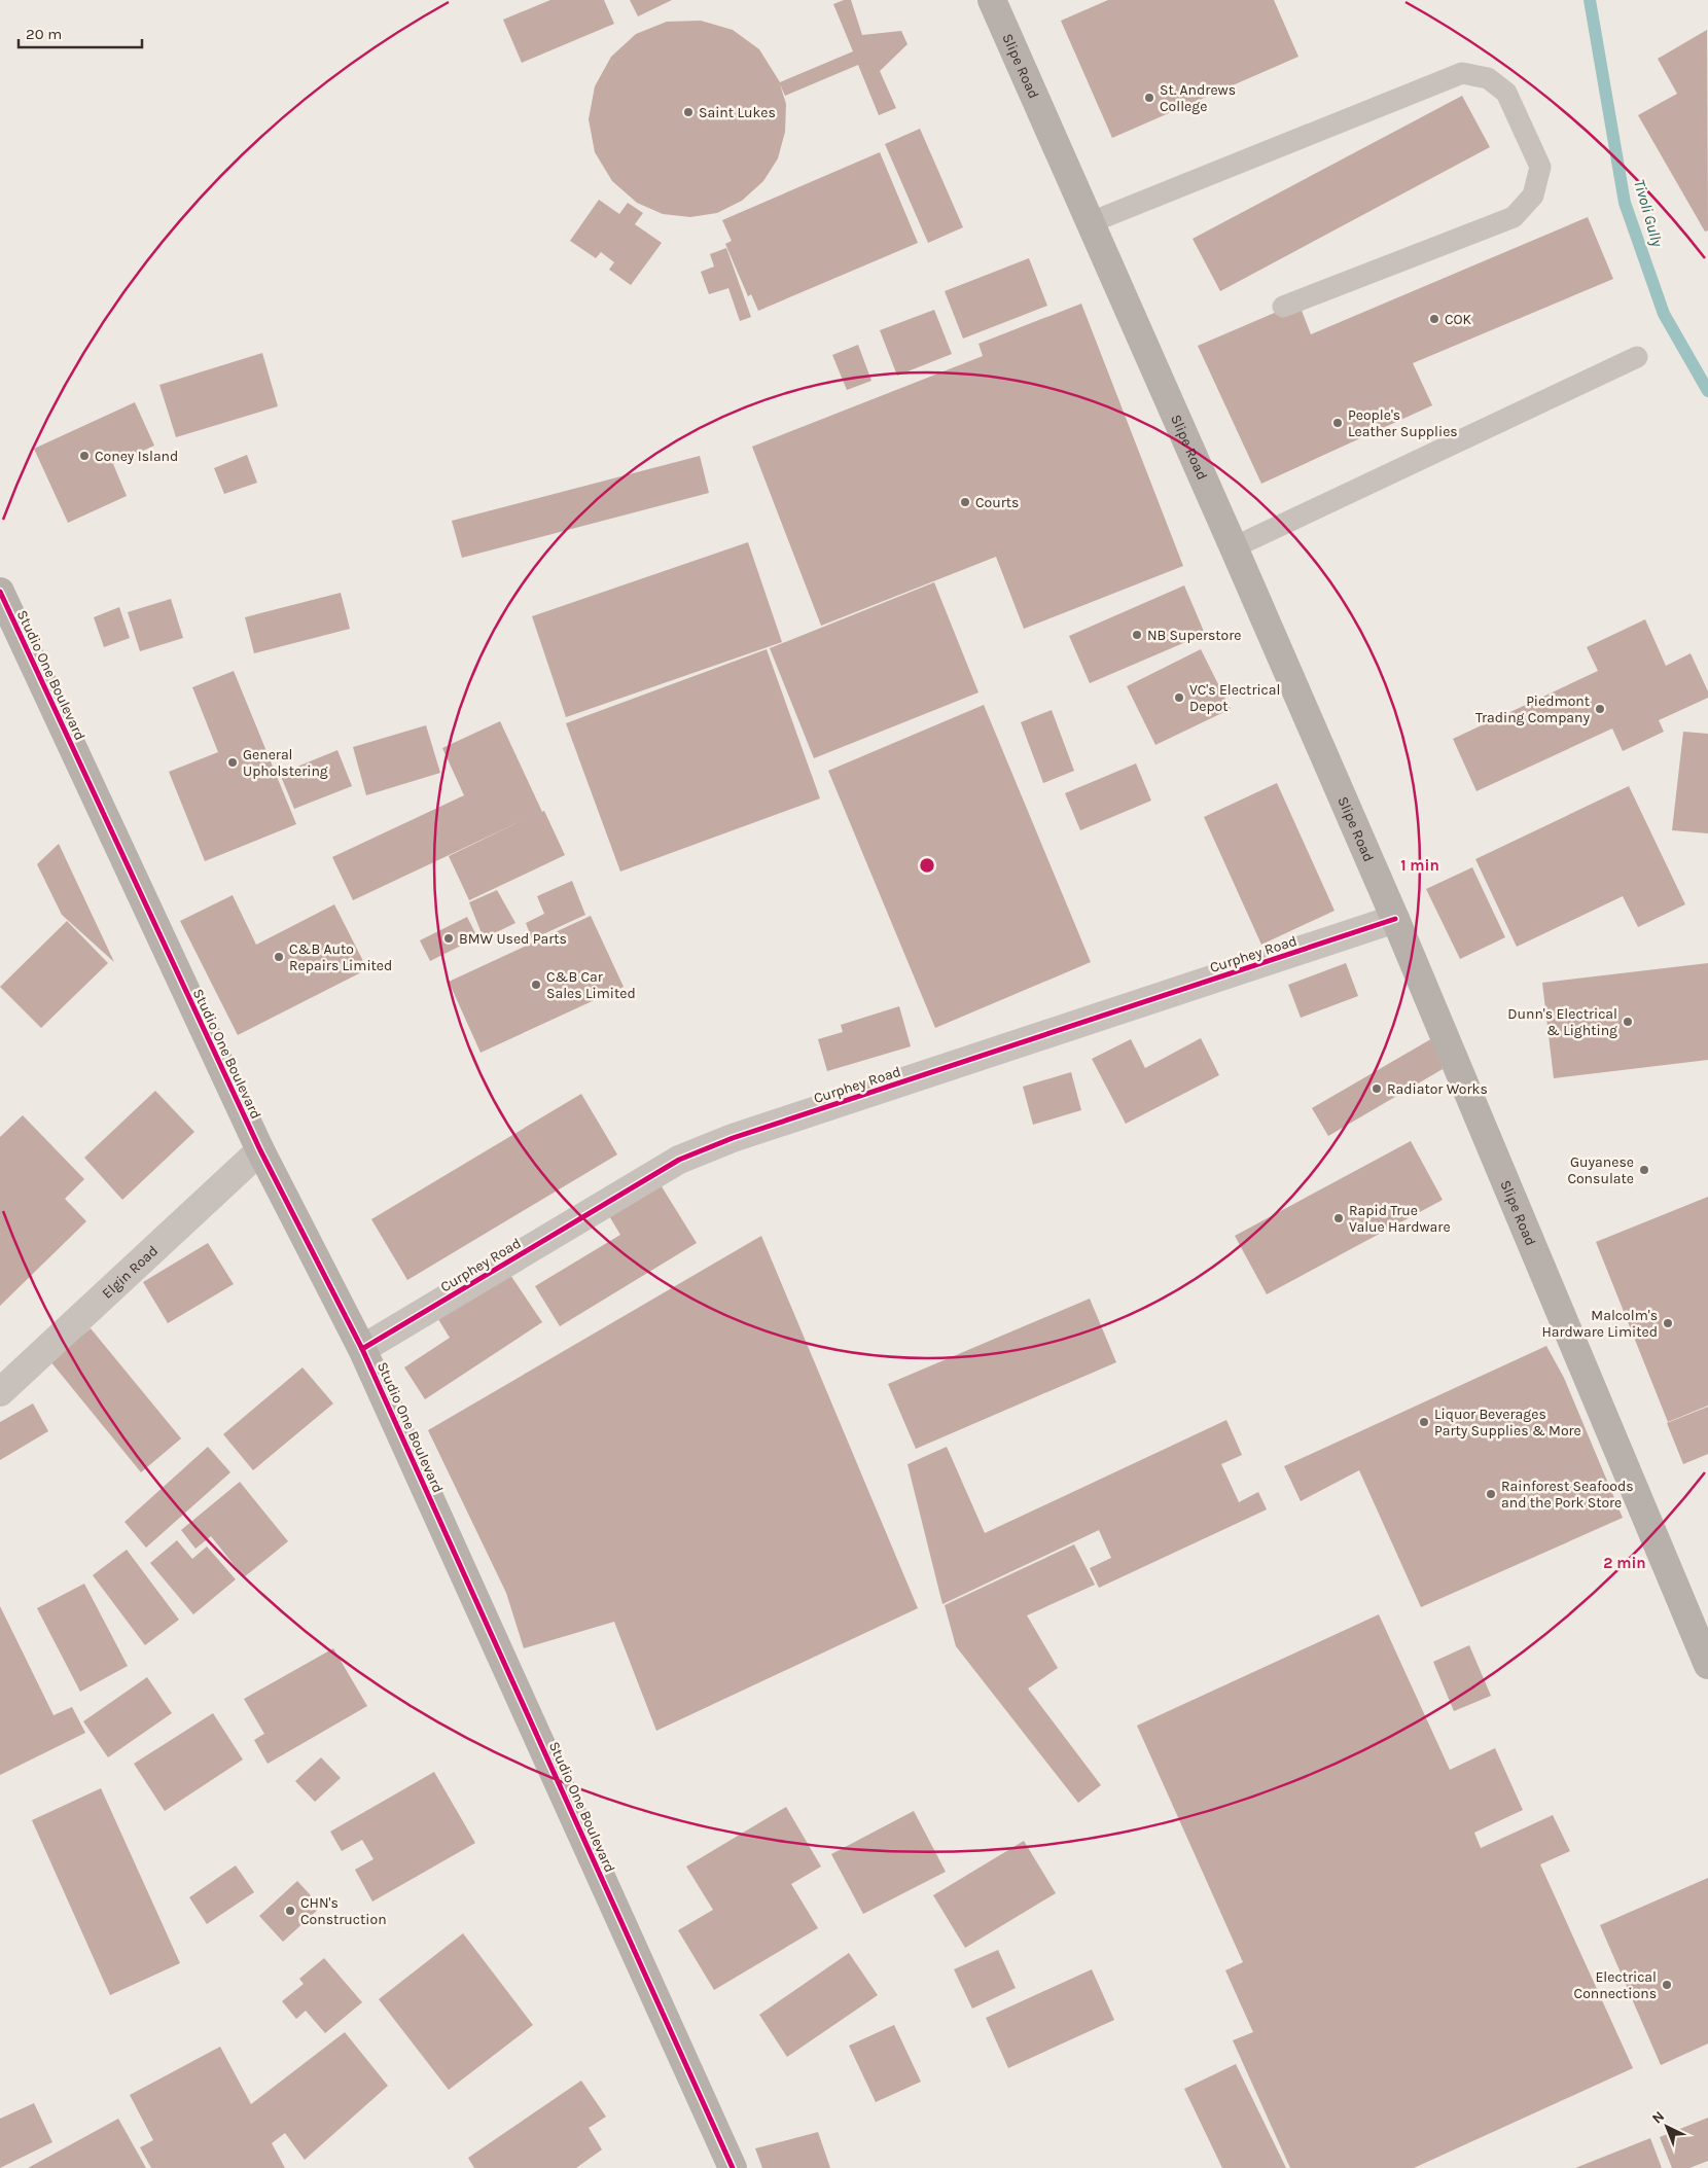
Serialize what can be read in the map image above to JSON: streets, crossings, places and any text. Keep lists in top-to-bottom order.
{
  "streets": {
    "main road": ["Slipe Road", "Studio One Boulevard"],
    "street": ["Curphey Road", "Elgin Road"]
  },
  "crossings": [
    ["Slipe Road", "Curphey Road"],
    ["Studio One Boulevard", "Curphey Road"],
    ["Studio One Boulevard", "Elgin Road"]
  ],
  "water": ["Tivoli Gully"],
  "places": [
    "St. Andrews College",
    "Saint Lukes",
    "COK",
    "People's Leather Supplies",
    "Coney Island",
    "Courts",
    "NB Superstore",
    "VC's Electrical Depot",
    "Piedmont Trading Company",
    "General Upholstering",
    "BMW Used Parts",
    "C&B Auto Repairs Limited",
    "C&B Car Sales Limited",
    "Dunn's Electrical & Lighting",
    "Radiator Works",
    "Guyanese Consulate",
    "Rapid True Value Hardware",
    "Malcolm's Hardware Limited",
    "Liquor Beverages Party Supplies & More",
    "Rainforest Seafoods and the Pork Store",
    "CHN's Construction",
    "Electrical Connections"
  ],
  "scale_bar": "20 m",
  "north": "top left",
  "rings": ["1 min", "2 min"]
}
